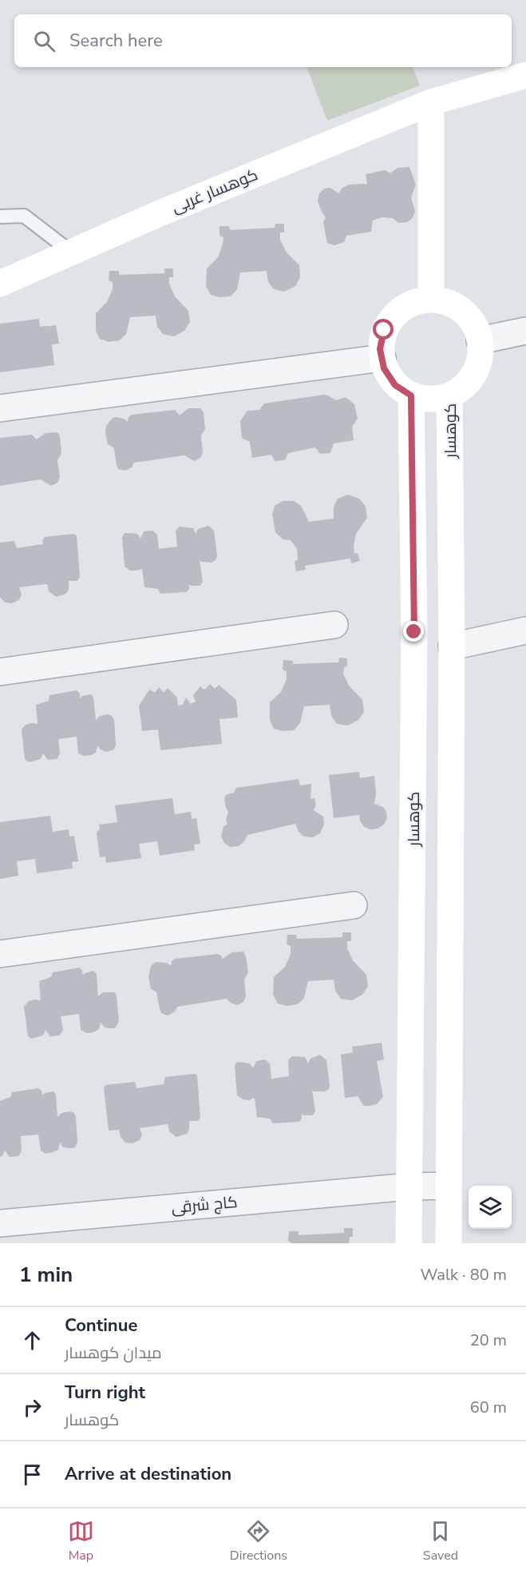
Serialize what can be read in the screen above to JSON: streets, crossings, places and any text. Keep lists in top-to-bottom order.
{
  "streets": {
    "street": ["کوهسار غربی", "کوهسار", "کاج شرقی"]
  },
  "crossings": [
    ["کوهسار", "کاج شرقی"]
  ],
  "page": {
    "search": "Search here",
    "heading": ["1 min", "Walk · 80 m"],
    "list": [
      ["Continue", "میدان کوهسار", "20 m"],
      ["Turn right", "کوهسار", "60 m"],
      "Arrive at destination"
    ],
    "nav": ["Map", "Directions", "Saved"]
  }
}
